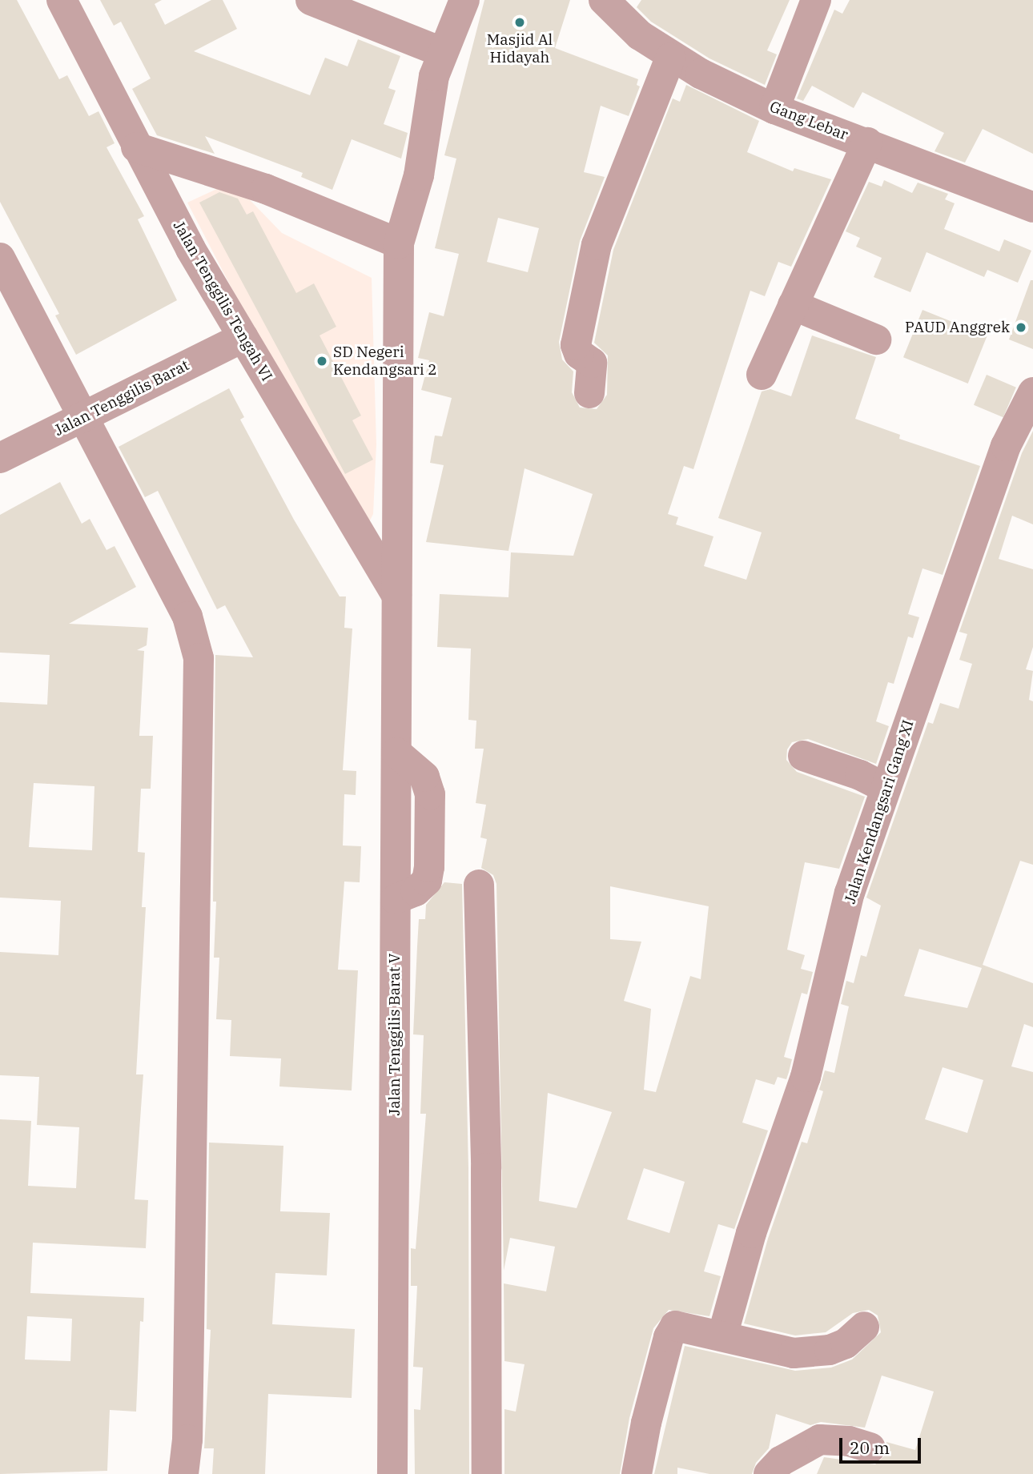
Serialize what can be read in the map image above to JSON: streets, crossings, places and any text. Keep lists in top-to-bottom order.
{
  "streets": {
    "street": [
      "Gang Lebar",
      "Jalan Tenggilis Tengah VI",
      "Jalan Tenggilis Barat",
      "Jalan Kendangsari Gang XI",
      "Jalan Tenggilis Barat V"
    ]
  },
  "crossings": [
    ["Jalan Tenggilis Tengah VI", "Jalan Tenggilis Barat"],
    ["Jalan Tenggilis Tengah VI", "Jalan Tenggilis Barat V"]
  ],
  "places": ["Masjid Al Hidayah", "PAUD Anggrek", "SD Negeri Kendangsari 2"],
  "scale_bar": "20 m"
}
